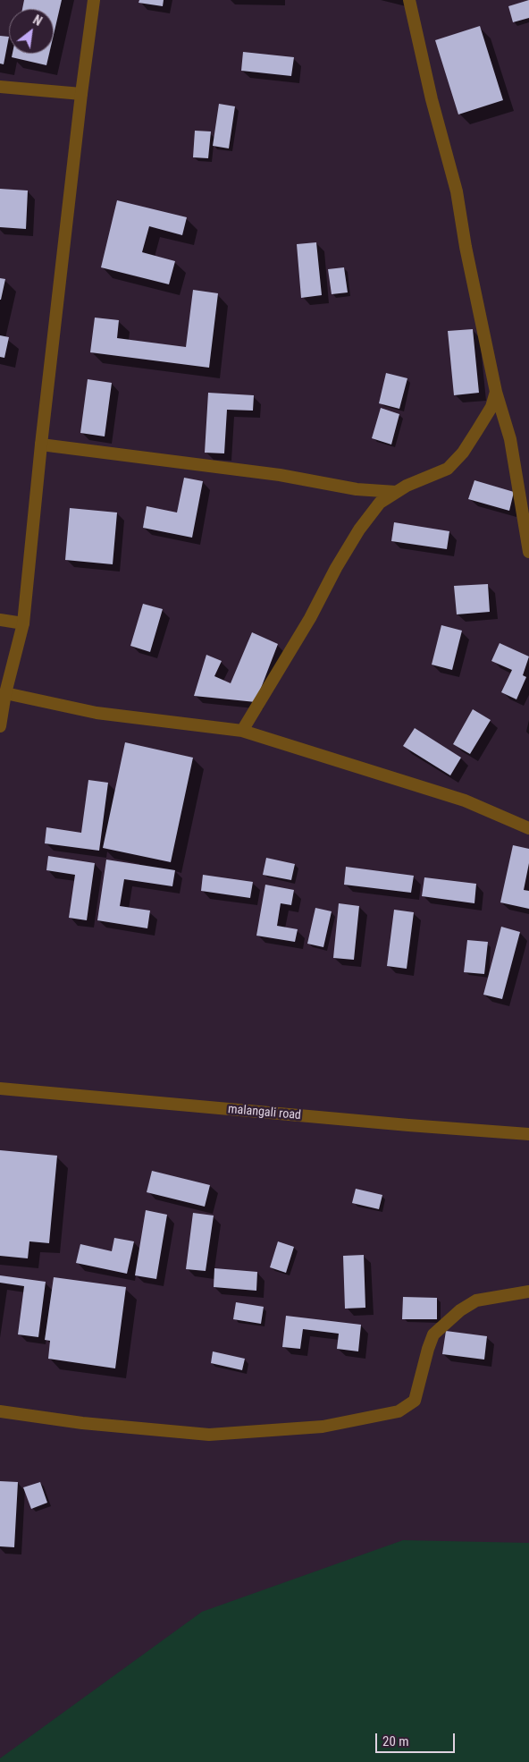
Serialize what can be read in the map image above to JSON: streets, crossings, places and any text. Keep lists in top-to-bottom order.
{
  "streets": {
    "street": ["malangali road"]
  },
  "scale_bar": "20 m",
  "north": "top right"
}
